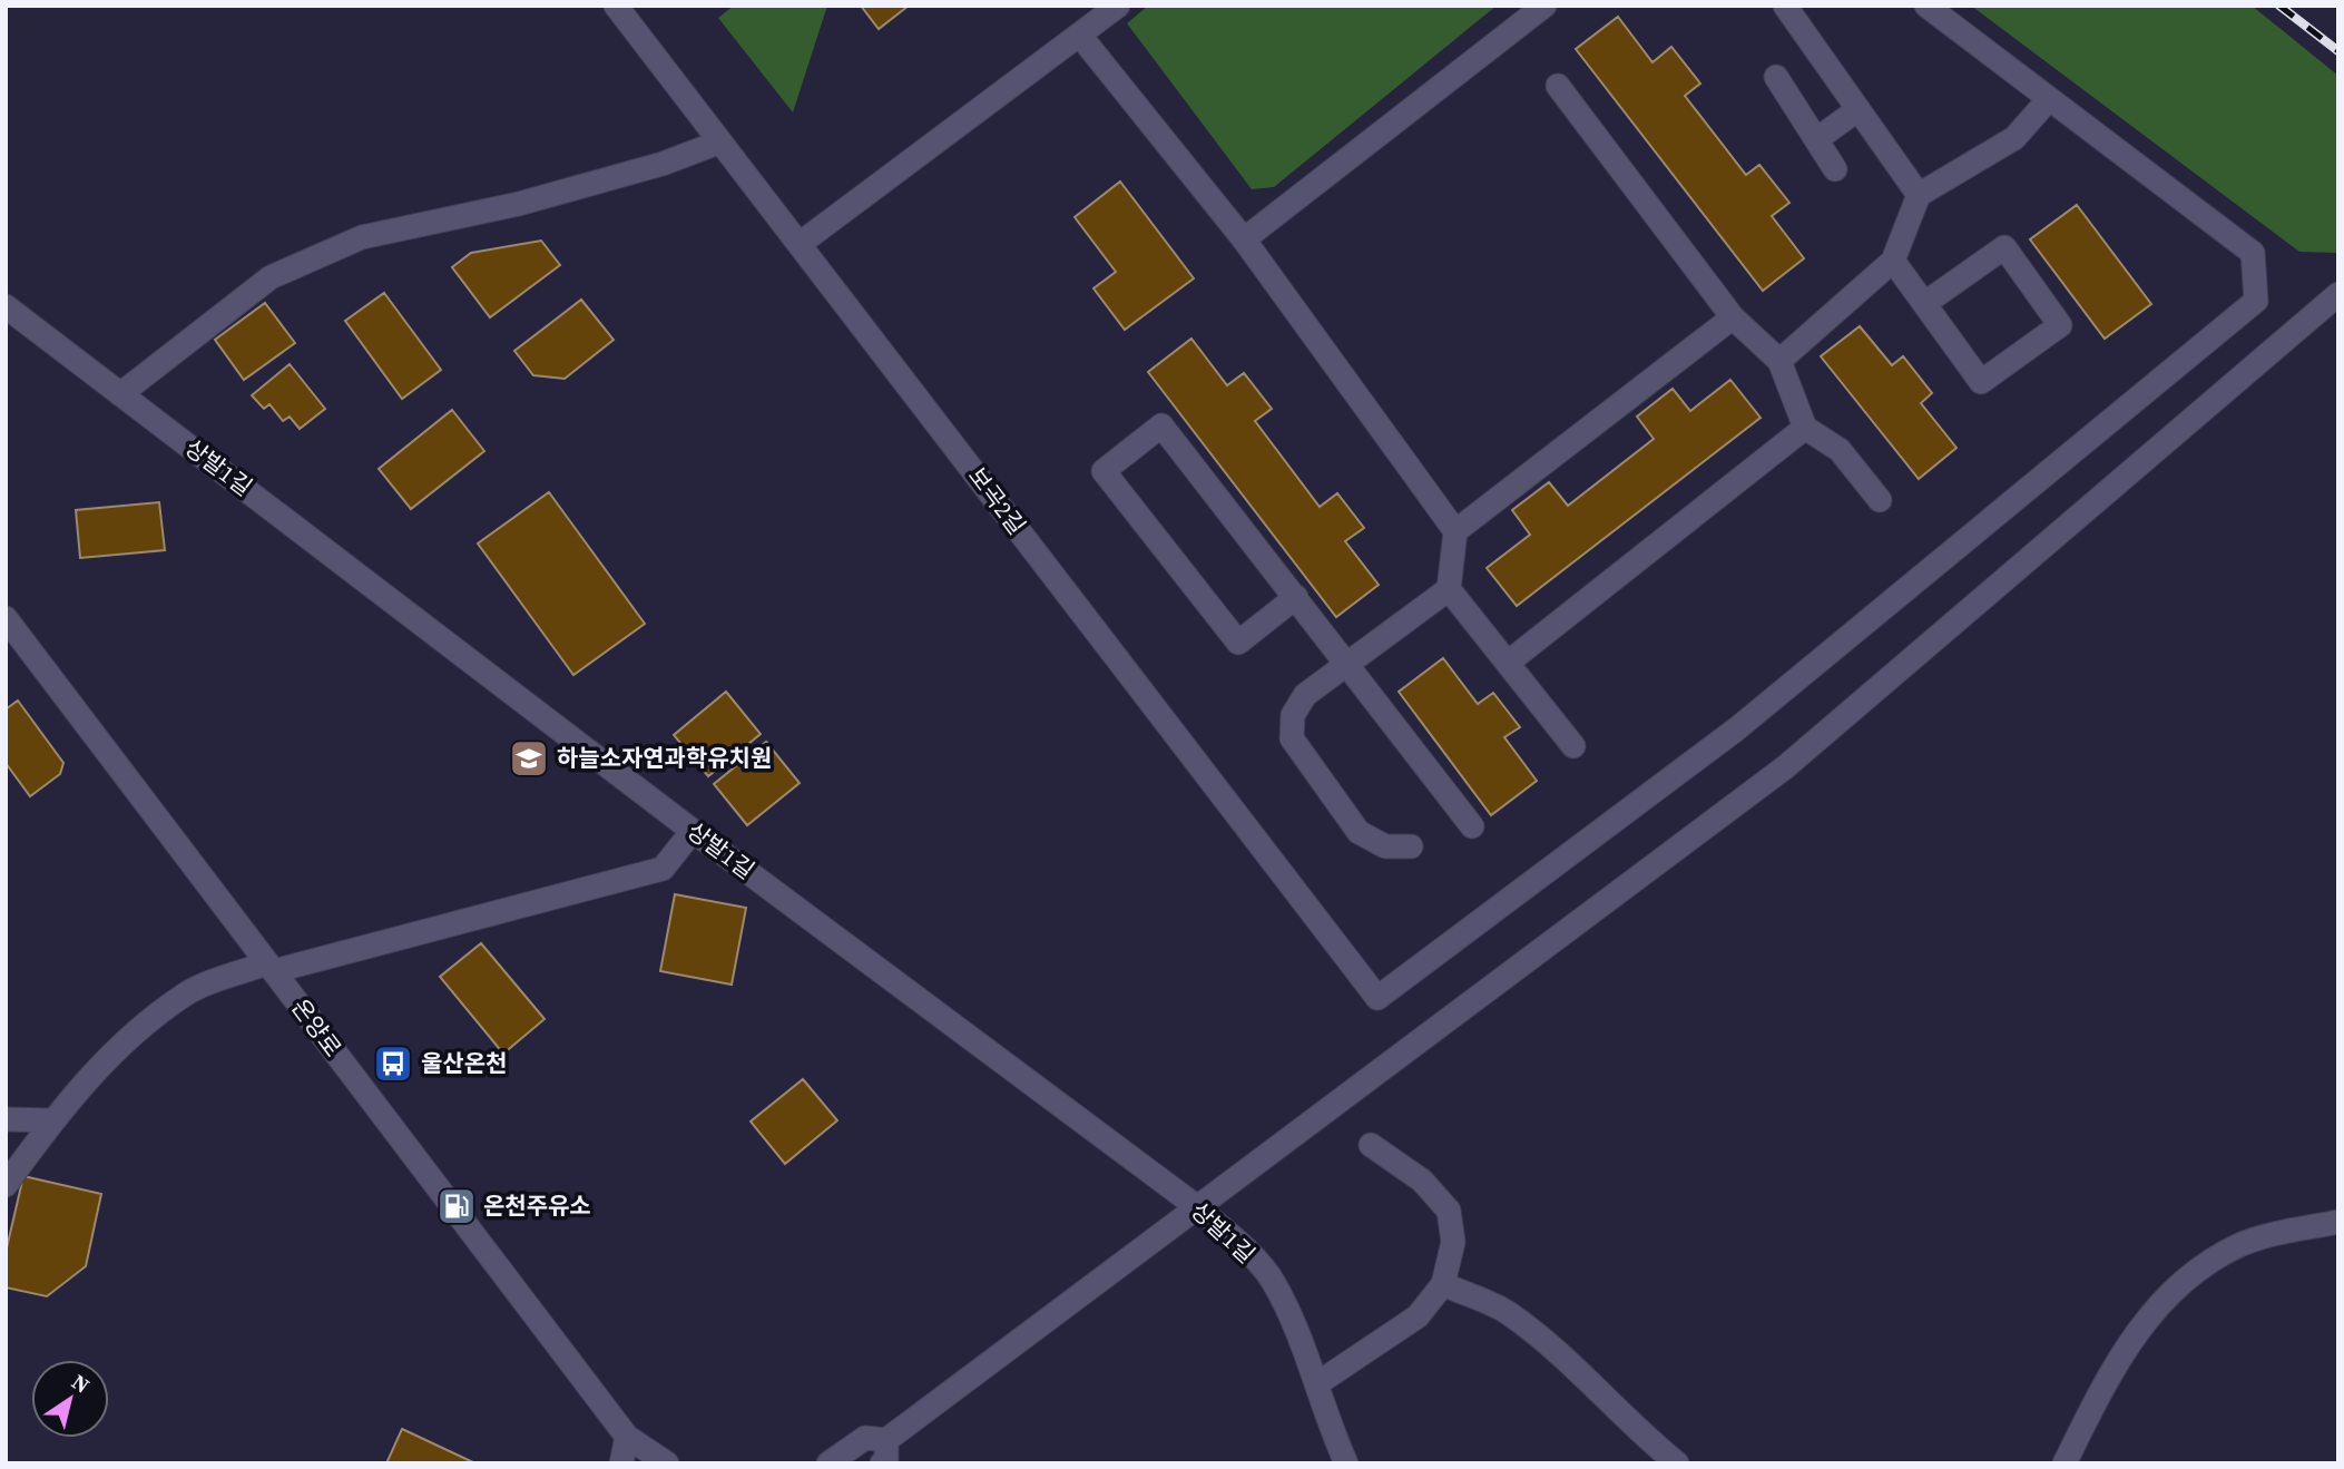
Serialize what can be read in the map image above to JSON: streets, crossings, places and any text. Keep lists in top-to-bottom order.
{
  "streets": {
    "street": ["상발1길", "보곡2길", "온양로"]
  },
  "places": {
    "school or university": ["하늘소자연과학유치원"],
    "bus stop": ["울산온천"],
    "fuel station": ["온천주유소"]
  },
  "north": "top right"
}
